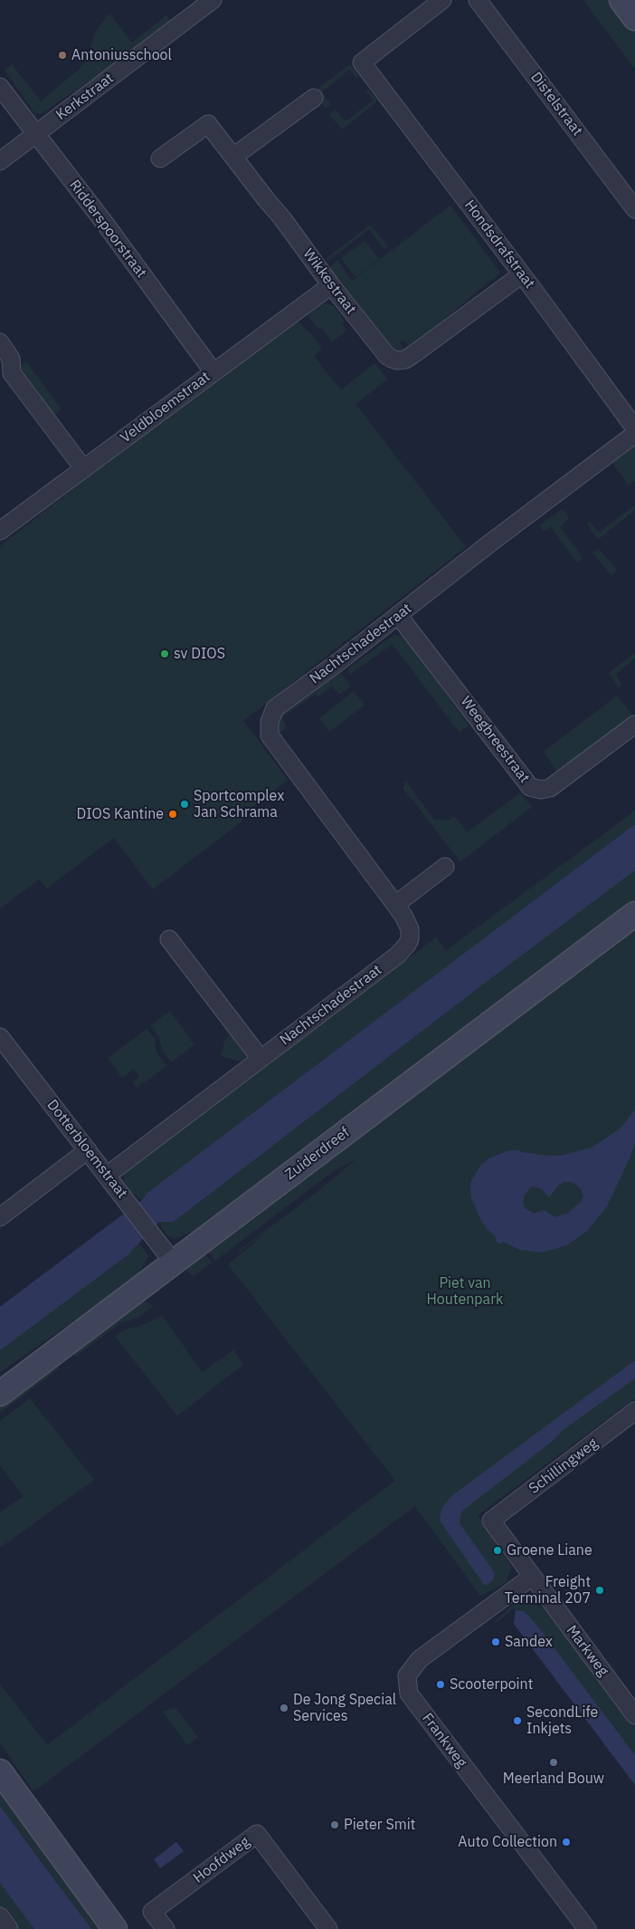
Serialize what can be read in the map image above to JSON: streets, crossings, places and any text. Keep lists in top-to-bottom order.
{
  "streets": {
    "street": [
      "Kerkstraat",
      "Distelstraat",
      "Ridderspoorstraat",
      "Hondsdrafstraat",
      "Wikkestraat",
      "Veldbloemstraat",
      "Nachtschadestraat",
      "Weegbreestraat",
      "Dotterbloemstraat",
      "Zuiderdreef",
      "Schillingweg",
      "Markweg",
      "Frankweg",
      "Hoofdweg"
    ]
  },
  "crossings": [
    ["Kerkstraat", "Ridderspoorstraat"],
    ["Ridderspoorstraat", "Veldbloemstraat"],
    ["Hondsdrafstraat", "Wikkestraat"],
    ["Wikkestraat", "Veldbloemstraat"],
    ["Nachtschadestraat", "Weegbreestraat"],
    ["Nachtschadestraat", "Dotterbloemstraat"],
    ["Dotterbloemstraat", "Zuiderdreef"],
    ["Schillingweg", "Markweg"],
    ["Markweg", "Frankweg"]
  ],
  "parks": ["Piet van Houtenpark"],
  "places": [
    "Antoniusschool",
    "sv DIOS",
    "Sportcomplex Jan Schrama",
    "DIOS Kantine",
    "Groene Liane",
    "Freight Terminal 207",
    "Sandex",
    "Scooterpoint",
    "De Jong Special Services",
    "SecondLife Inkjets",
    "Meerland Bouw",
    "Pieter Smit",
    "Auto Collection"
  ]
}
